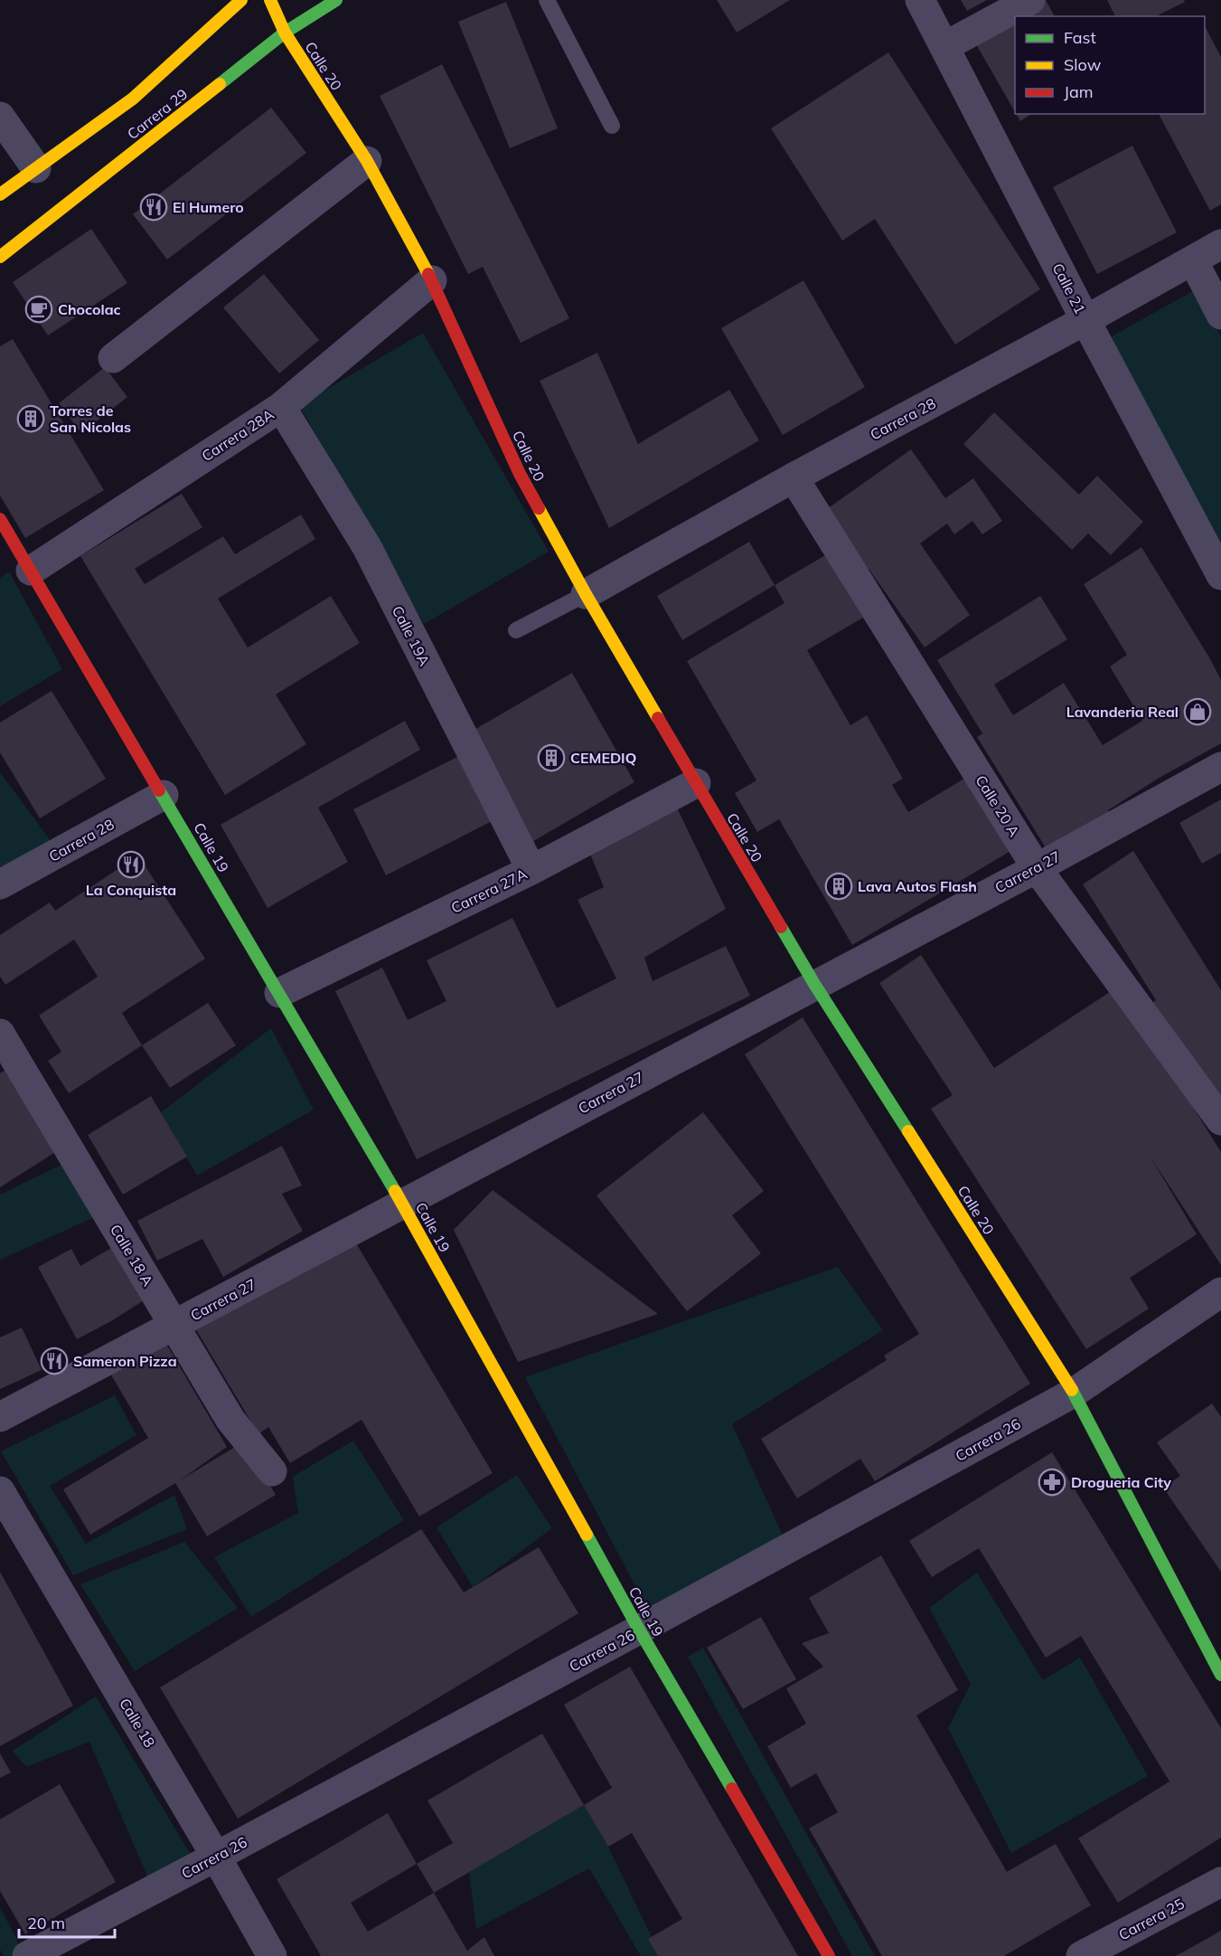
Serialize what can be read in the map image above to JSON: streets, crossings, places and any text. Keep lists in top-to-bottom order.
{
  "streets": {
    "street": [
      "Calle 20",
      "Carrera 29",
      "Calle 21",
      "Carrera 28",
      "Carrera 28A",
      "Calle 19A",
      "Calle 20 A",
      "Calle 19",
      "Carrera 27",
      "Carrera 27A",
      "Calle 18 A",
      "Carrera 26",
      "Calle 18",
      "Carrera 25"
    ]
  },
  "crossings": [
    ["Calle 20", "Carrera 29"],
    ["Calle 20", "Carrera 28"],
    ["Calle 20", "Carrera 28A"],
    ["Calle 20", "Carrera 27"],
    ["Calle 20", "Carrera 27A"],
    ["Calle 20", "Carrera 26"],
    ["Calle 21", "Carrera 28"],
    ["Carrera 28", "Calle 20 A"],
    ["Carrera 28", "Calle 19"],
    ["Carrera 28A", "Calle 19A"],
    ["Carrera 28A", "Calle 19"],
    ["Calle 19A", "Carrera 27A"],
    ["Calle 20 A", "Carrera 27"],
    ["Calle 19", "Carrera 27"],
    ["Calle 19", "Carrera 27A"],
    ["Calle 19", "Carrera 26"],
    ["Carrera 27", "Calle 18 A"],
    ["Carrera 26", "Calle 18"]
  ],
  "places": {
    "restaurant": ["El Humero", "La Conquista", "Sameron Pizza"],
    "cafe": ["Chocolac"],
    "building": ["Torres de San Nicolas", "CEMEDIQ", "Lava Autos Flash"],
    "shop": ["Lavanderia Real"],
    "pharmacy": ["Drogueria City"]
  },
  "legend": ["Fast", "Slow", "Jam"],
  "scale_bar": "20 m"
}
